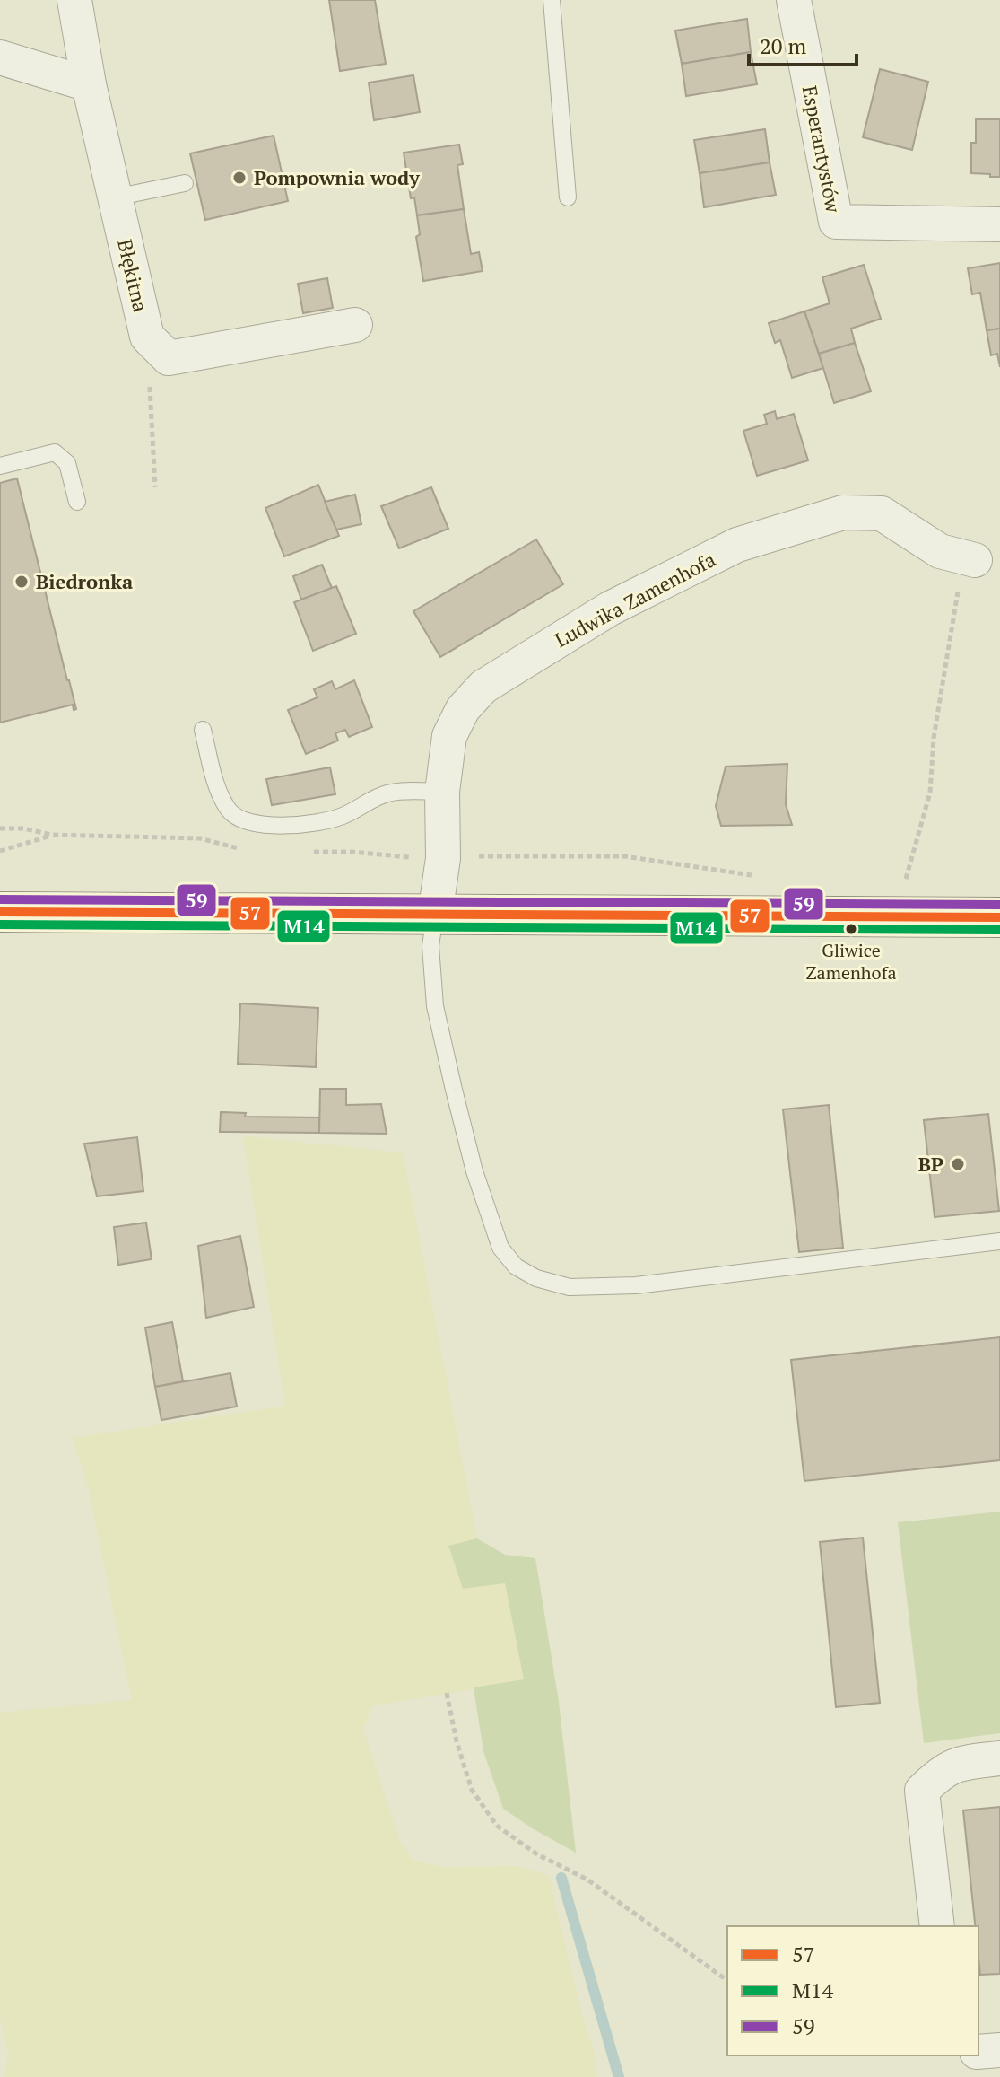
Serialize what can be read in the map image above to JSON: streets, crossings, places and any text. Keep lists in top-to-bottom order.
{
  "streets": {
    "street": ["Esperantystów", "Błękitna", "Ludwika Zamenhofa"]
  },
  "places": [
    "Pompownia wody",
    "Biedronka",
    "Gliwice Zamenhofa",
    "BP"
  ],
  "lines": ["transit line 59", "transit line 57", "transit line M14"],
  "legend": ["57", "M14", "59"],
  "scale_bar": "20 m"
}
